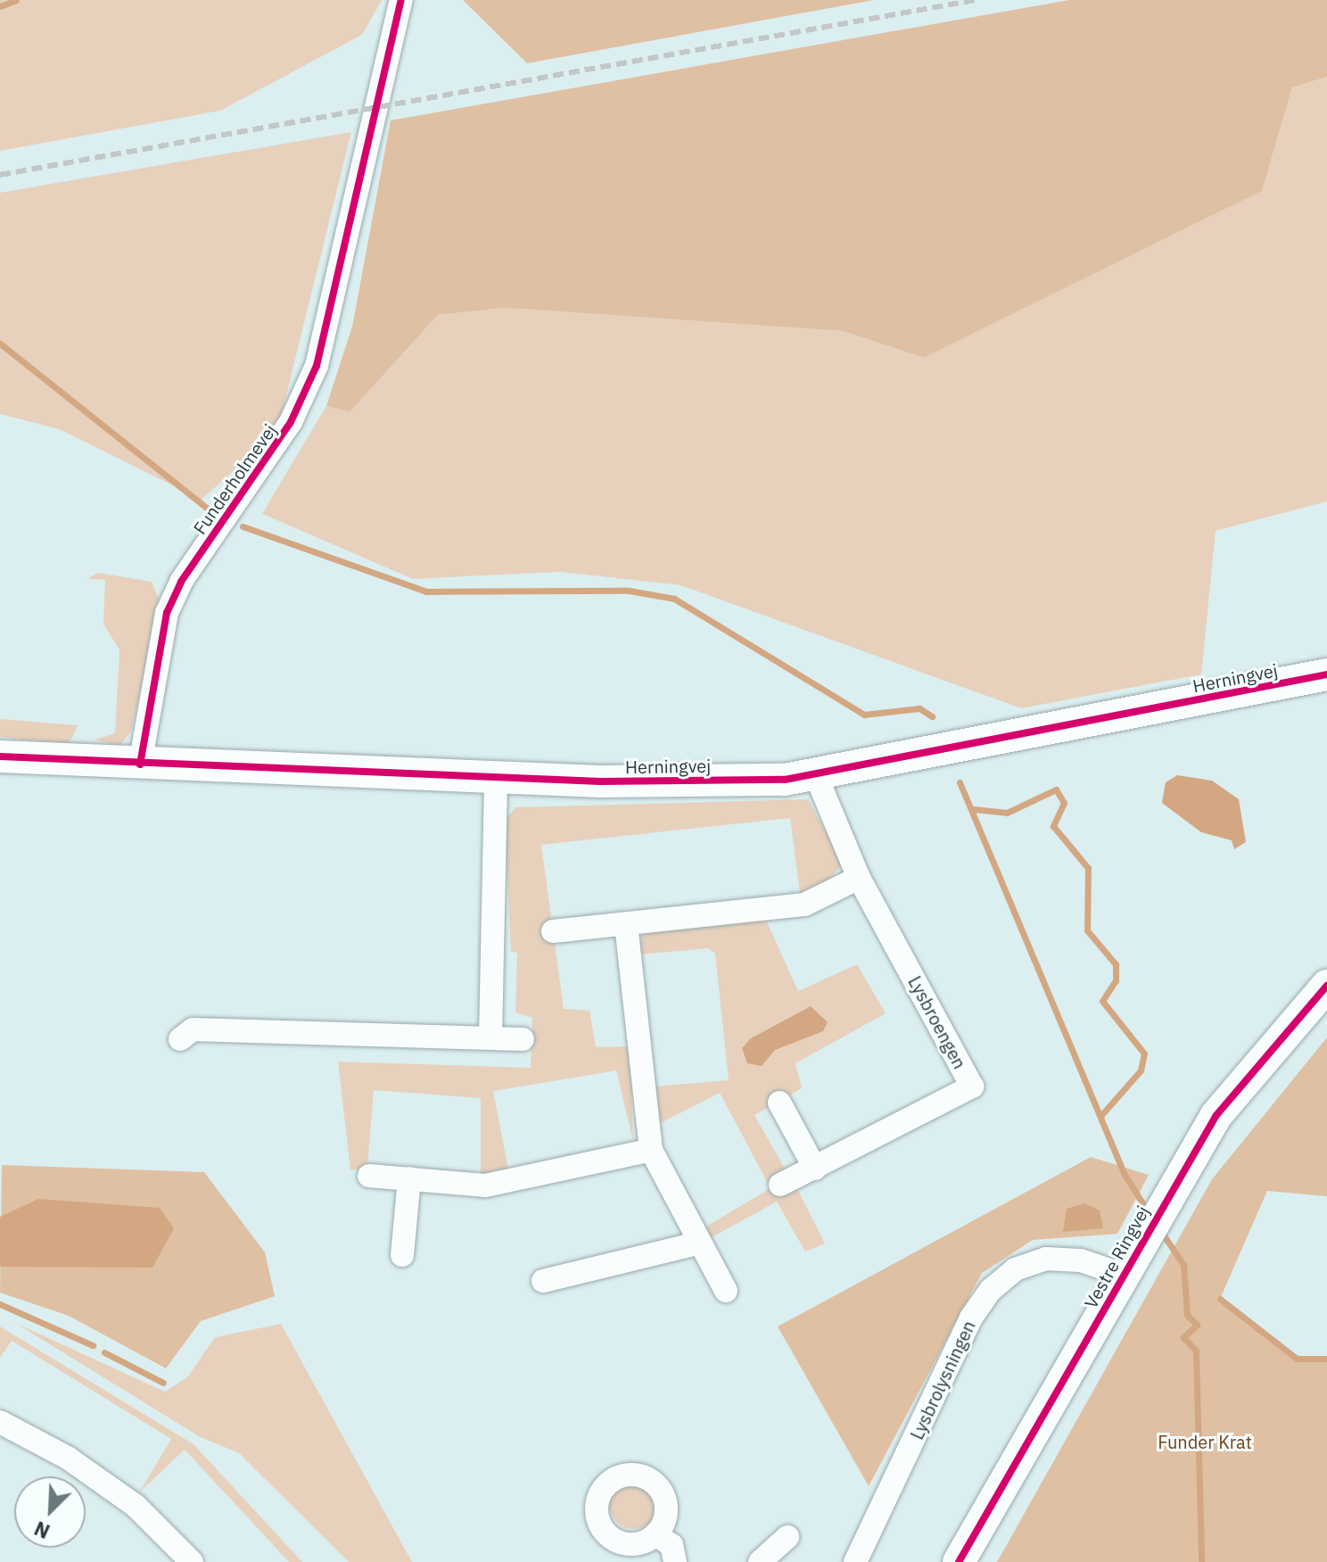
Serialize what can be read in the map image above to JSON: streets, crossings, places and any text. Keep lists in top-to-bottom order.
{
  "streets": {
    "street": [
      "Funderholmevej",
      "Herningvej",
      "Lysbroengen",
      "Vestre Ringvej",
      "Lysbrolysningen"
    ]
  },
  "crossings": [
    ["Funderholmevej", "Herningvej"],
    ["Herningvej", "Lysbroengen"],
    ["Vestre Ringvej", "Lysbrolysningen"]
  ],
  "parks": ["Funder Krat"],
  "north": "bottom left"
}
